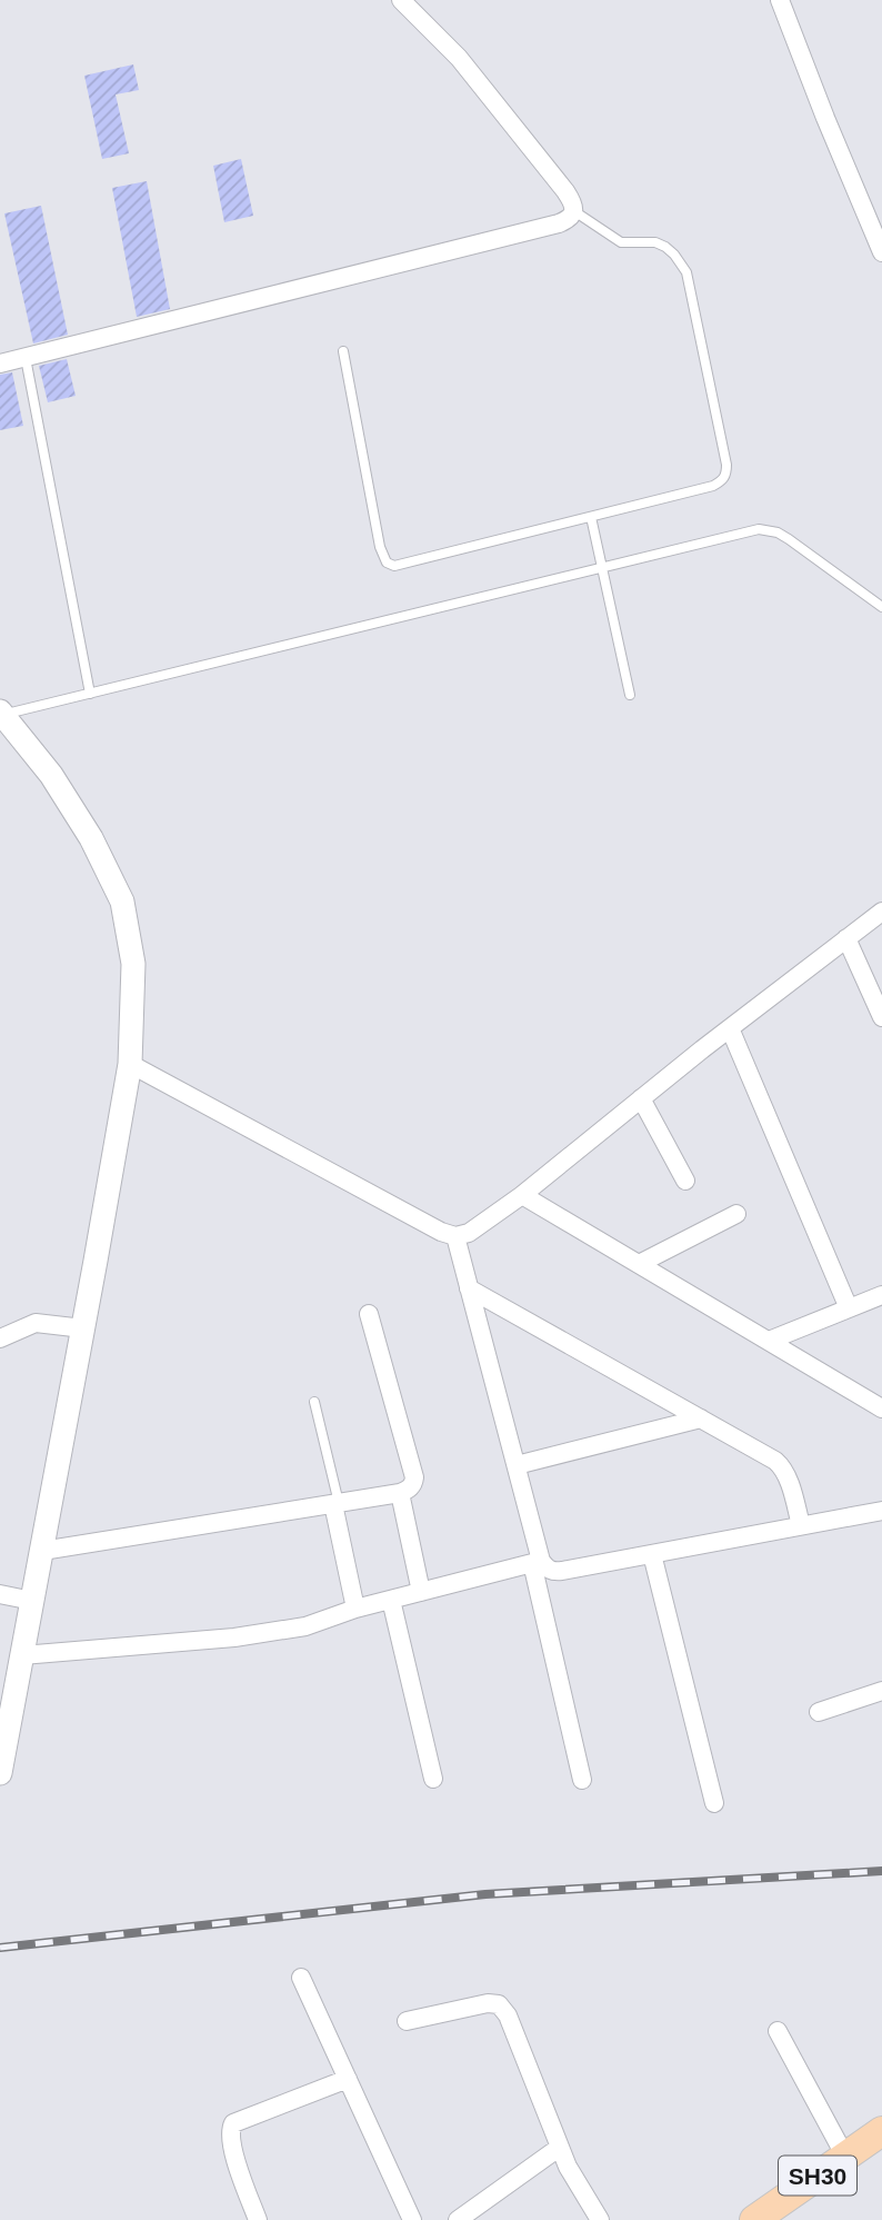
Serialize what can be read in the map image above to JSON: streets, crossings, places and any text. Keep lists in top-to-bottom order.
{
  "streets": {
    "main road": ["SH30"]
  }
}
